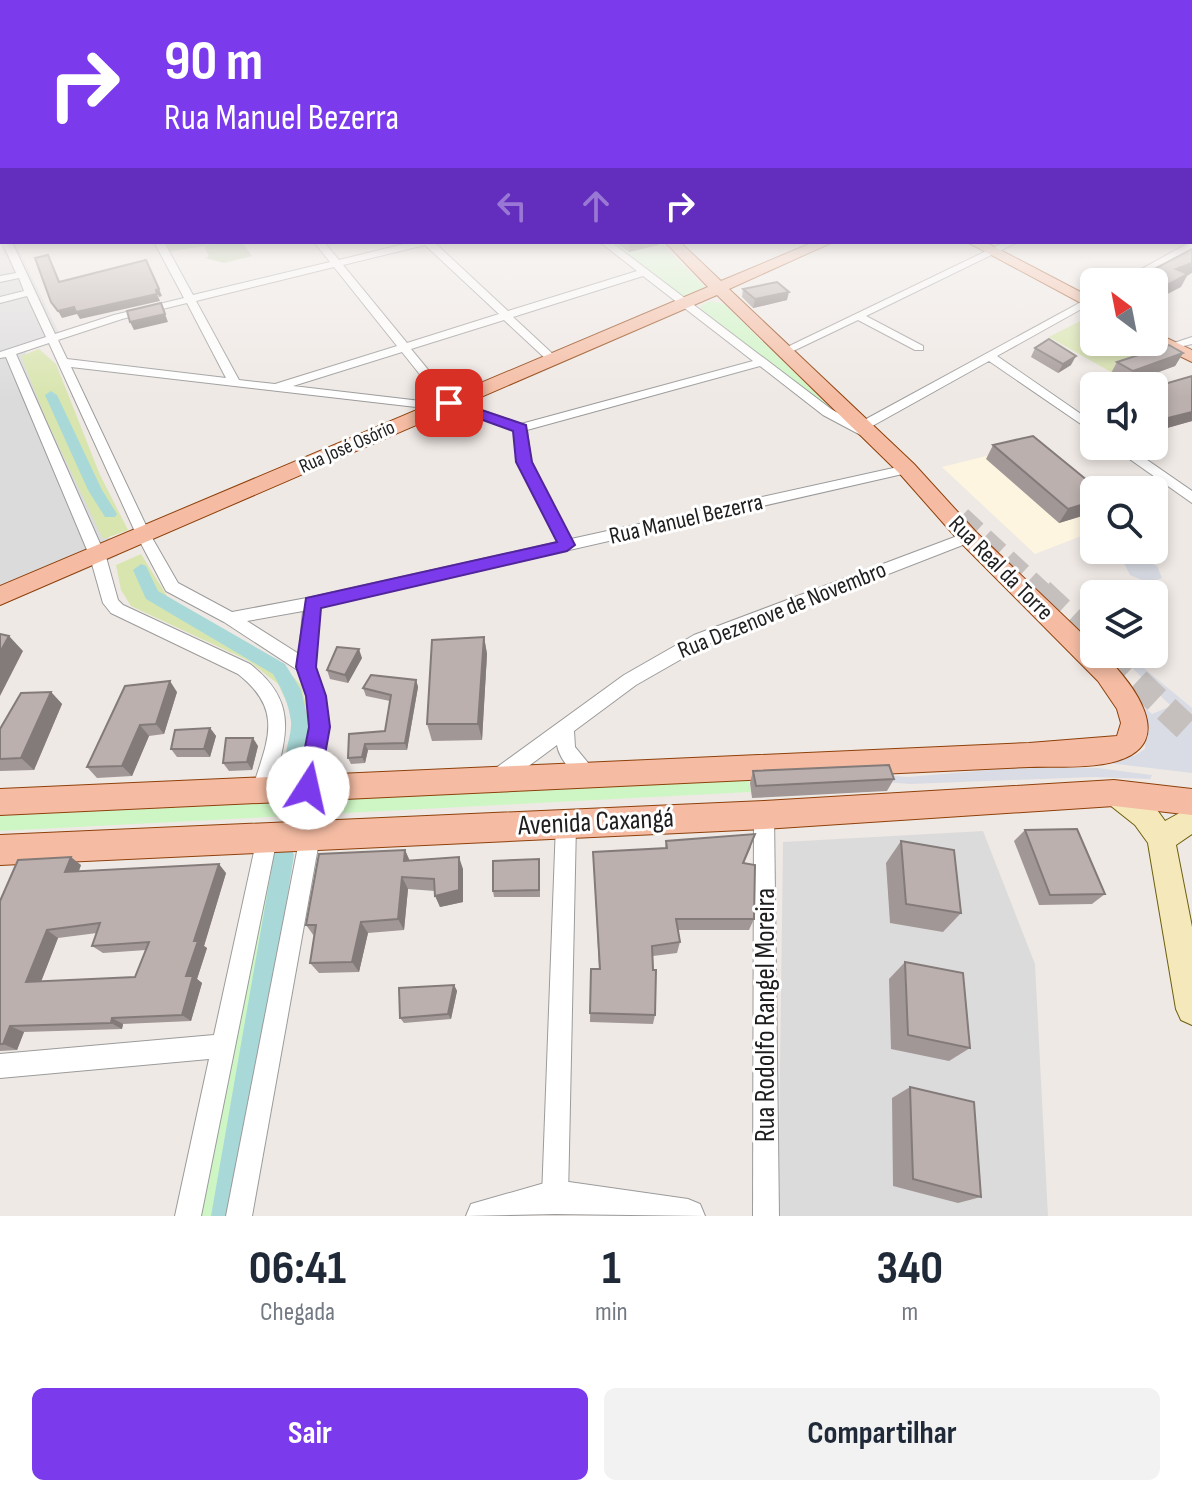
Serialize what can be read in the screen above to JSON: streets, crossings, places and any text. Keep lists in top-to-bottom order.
{
  "streets": {
    "main road": ["Rua José Osório", "Rua Real da Torre", "Avenida Caxangá"],
    "street": ["Rua Manuel Bezerra", "Rua Dezenove de Novembro", "Rua Rodolfo Rangel Moreira"]
  },
  "crossings": [
    ["Rua José Osório", "Rua Real da Torre"],
    ["Rua Manuel Bezerra", "Rua Real da Torre"],
    ["Rua Real da Torre", "Rua Dezenove de Novembro"],
    ["Rua Real da Torre", "Avenida Caxangá"],
    ["Rua Dezenove de Novembro", "Avenida Caxangá"],
    ["Avenida Caxangá", "Rua Rodolfo Rangel Moreira"]
  ],
  "north": "top left",
  "page": {
    "turn": ["90 m", "Rua Manuel Bezerra"],
    "eta": [
      "06:41",
      "Chegada",
      "1",
      "min",
      "340",
      "m"
    ],
    "buttons": ["Sair", "Compartilhar"]
  }
}
